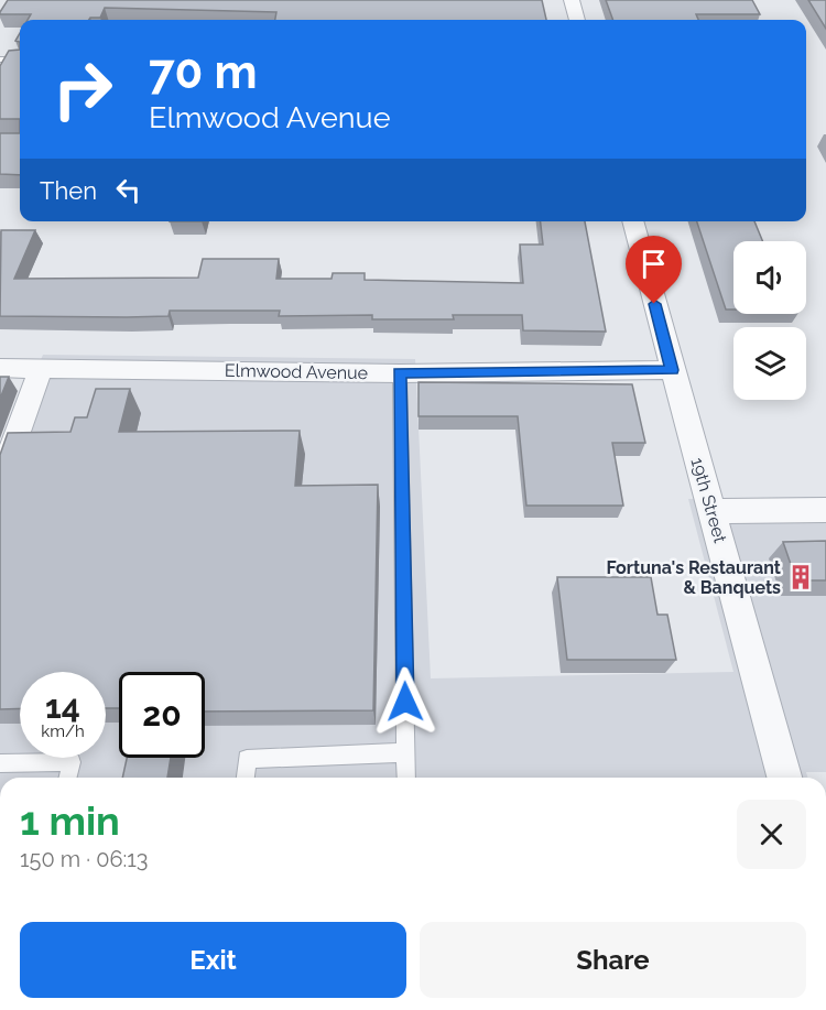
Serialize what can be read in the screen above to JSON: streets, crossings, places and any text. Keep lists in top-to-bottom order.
{
  "streets": {
    "street": ["Elmwood Avenue", "19th Street"]
  },
  "crossings": [
    ["Elmwood Avenue", "19th Street"]
  ],
  "places": {
    "building": ["Fortuna's Restaurant & Banquets"]
  },
  "page": {
    "turn": ["70 m", "Elmwood Avenue"],
    "then": "Then",
    "speed": "14 km/h",
    "limit": "20",
    "heading": ["1 min", "150 m · 06:13"],
    "buttons": ["Exit", "Share"]
  }
}
